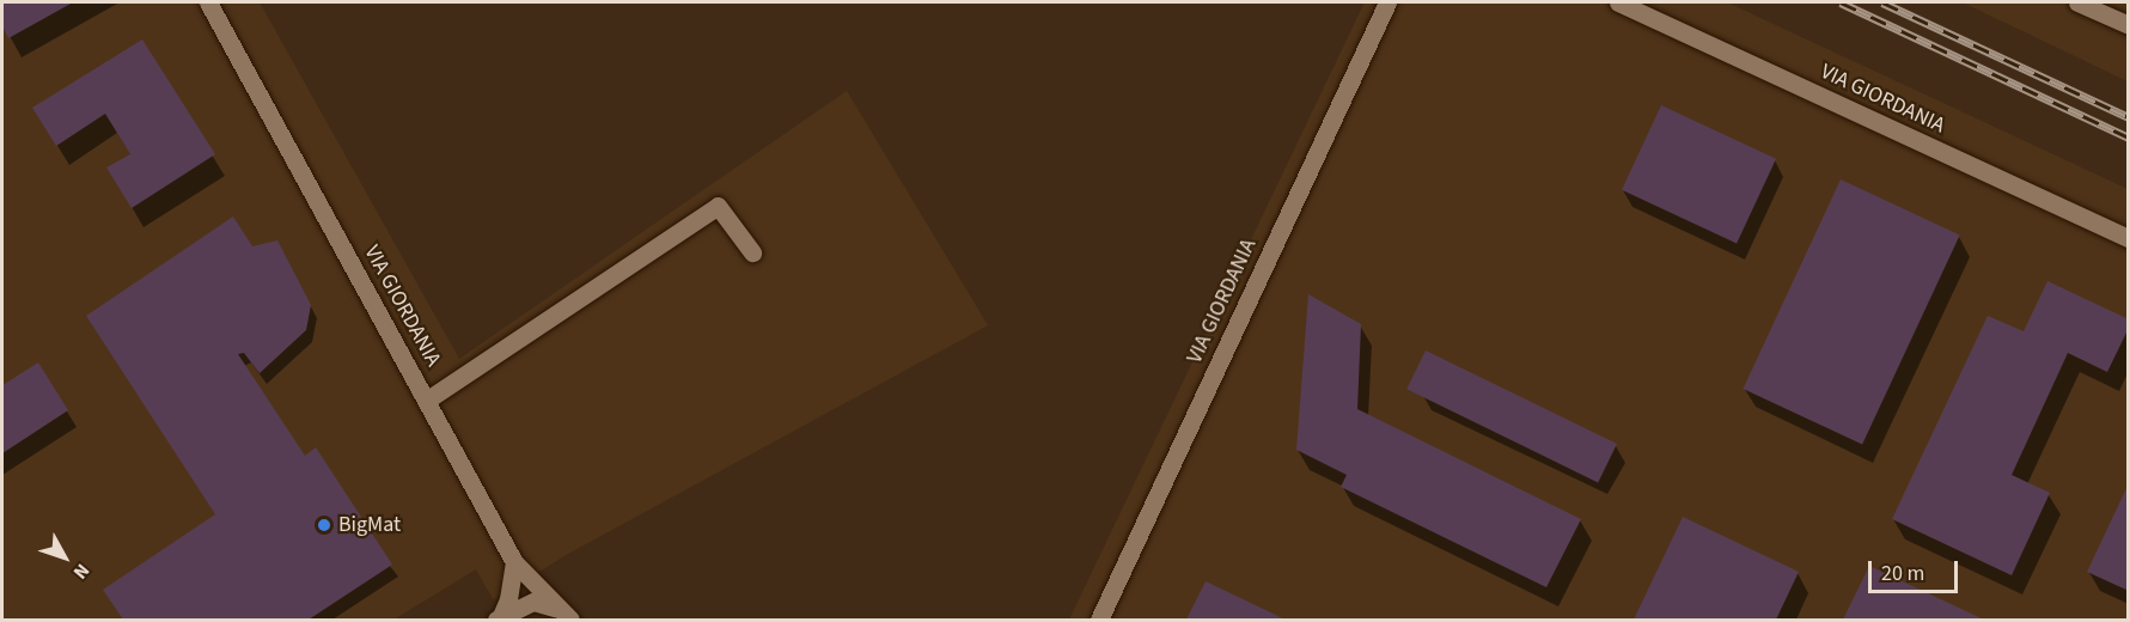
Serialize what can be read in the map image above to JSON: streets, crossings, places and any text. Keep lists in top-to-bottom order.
{
  "streets": {
    "street": ["VIA GIORDANIA"]
  },
  "places": ["BigMat"],
  "scale_bar": "20 m",
  "north": "bottom right"
}
